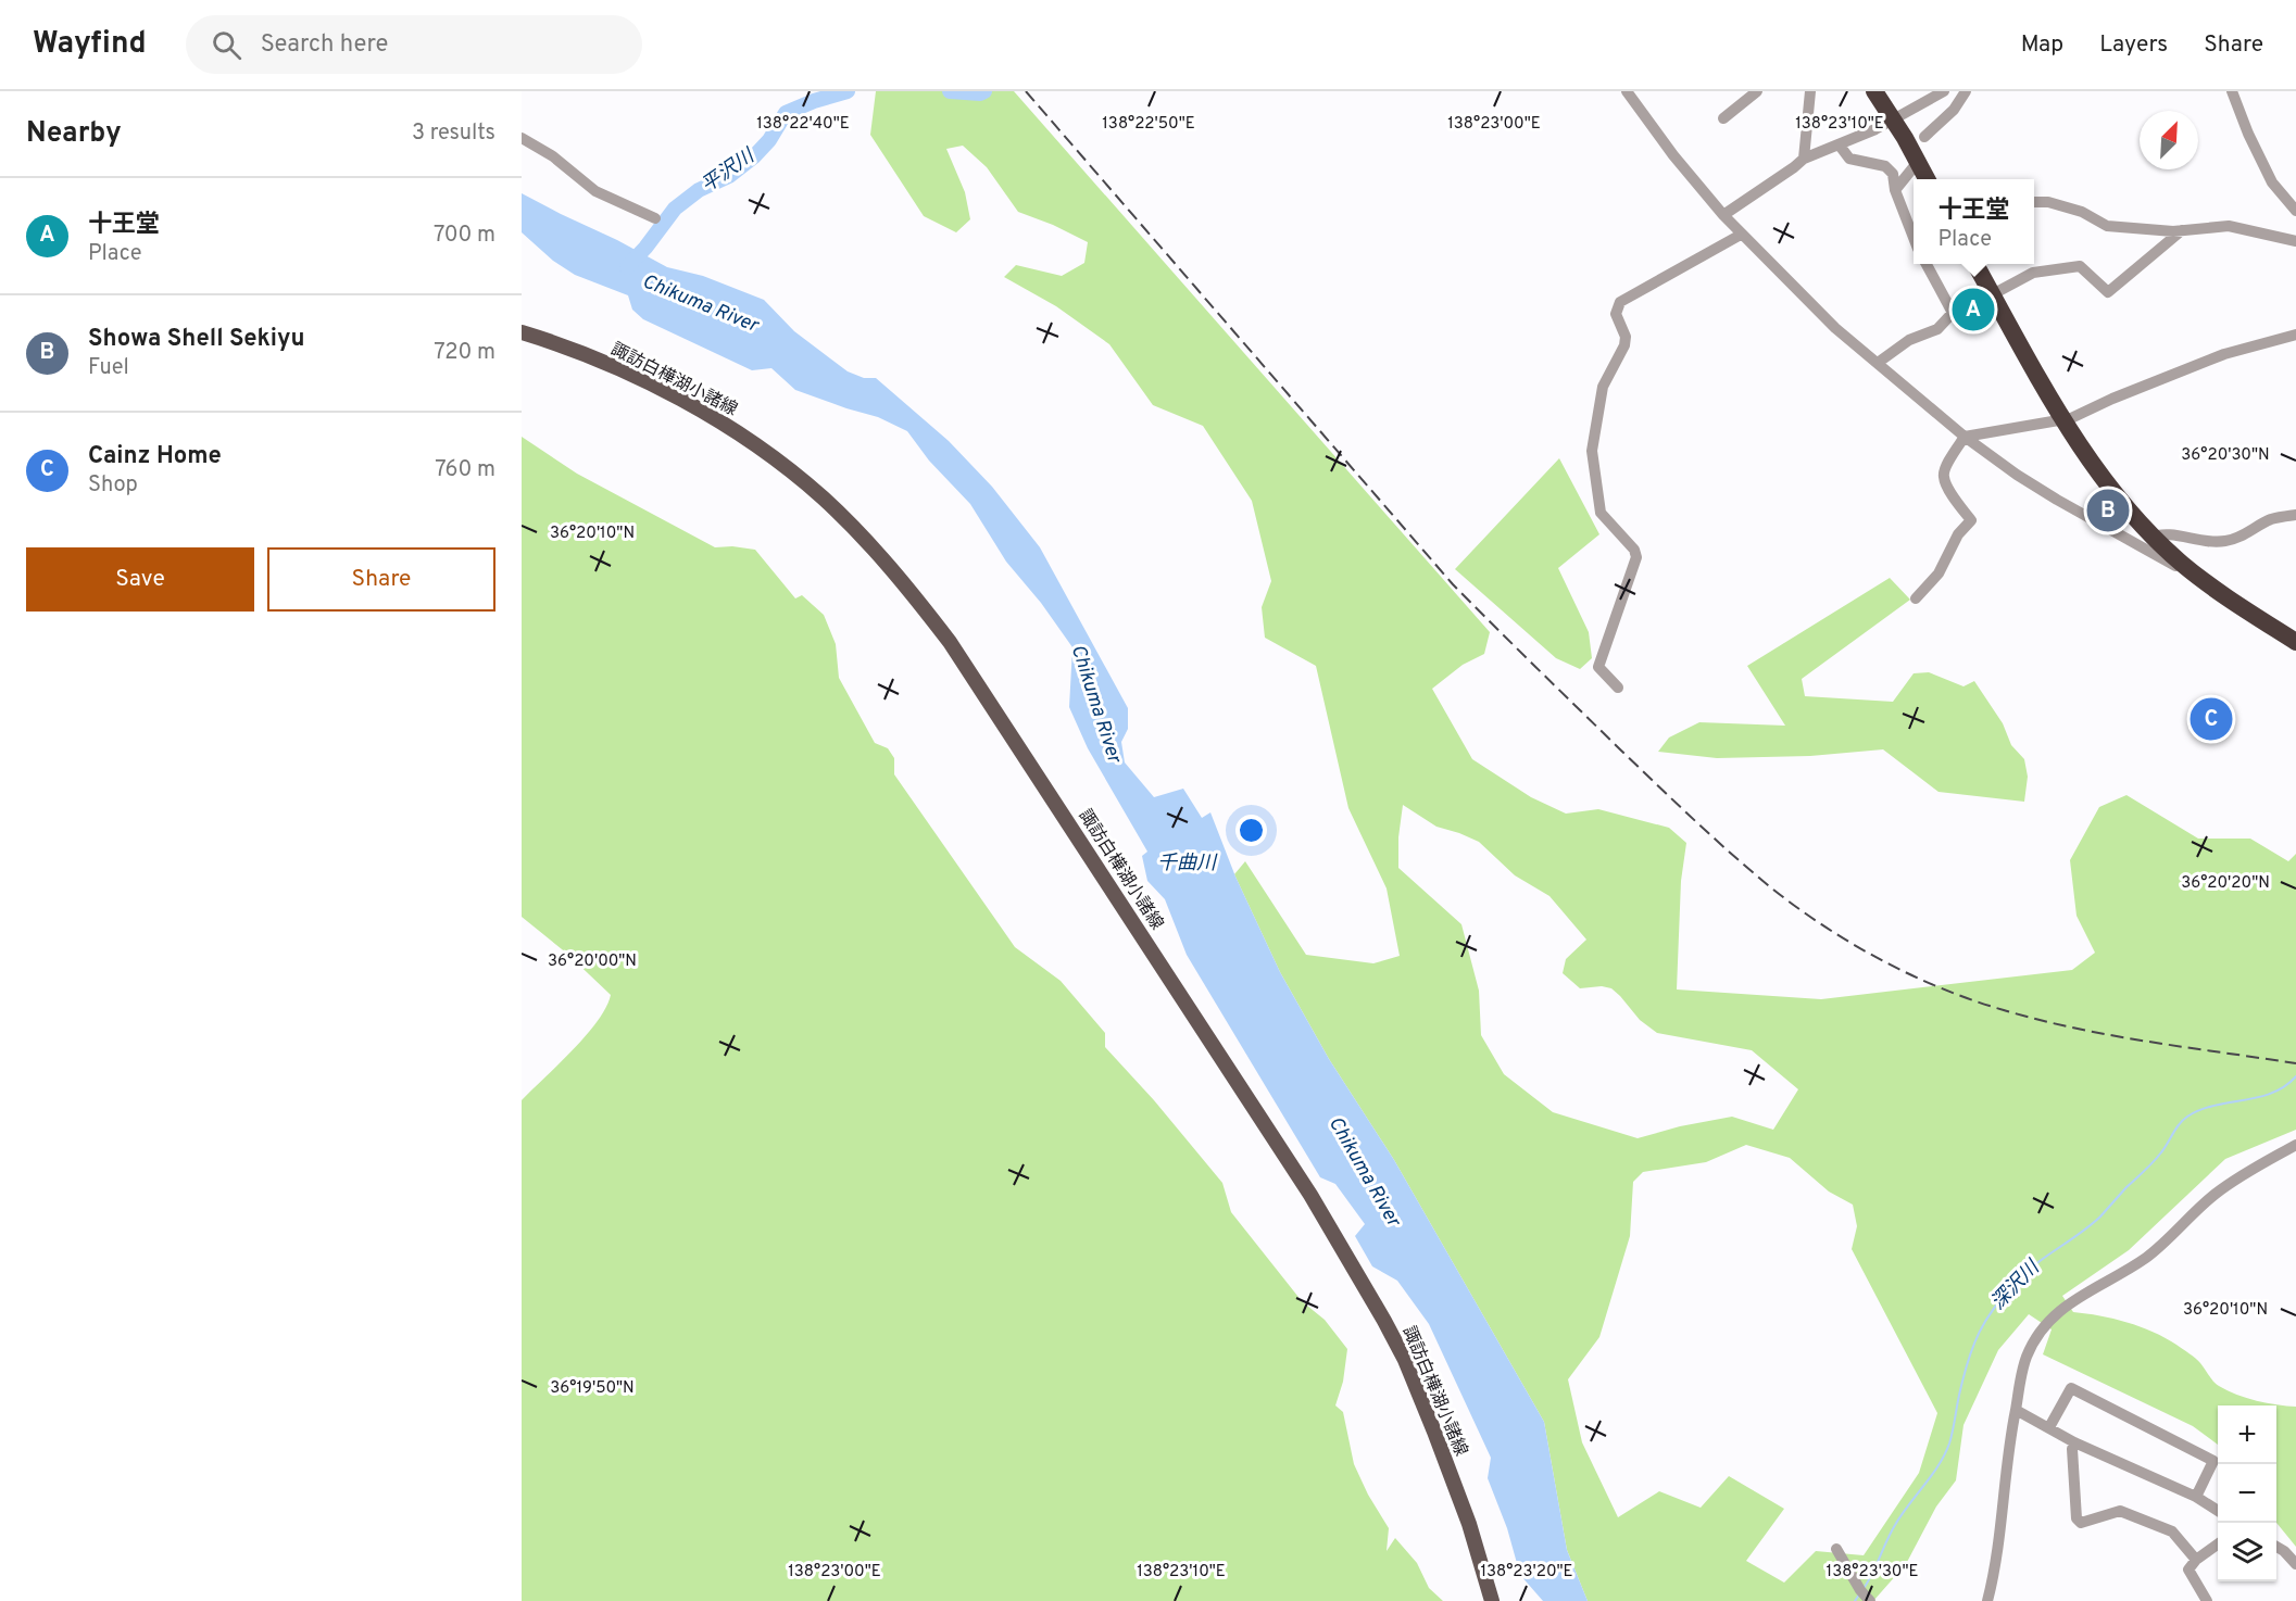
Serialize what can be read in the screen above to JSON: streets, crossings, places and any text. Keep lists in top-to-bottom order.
{
  "streets": {
    "main road": ["諏訪白樺湖小諸線"]
  },
  "water": [
    "平沢川",
    "Chikuma River",
    "千曲川",
    "深沢川"
  ],
  "north": "top right",
  "page": {
    "header": "Wayfind",
    "search": "Search here",
    "nav": ["Map", "Layers", "Share"],
    "heading": ["Nearby", "3 results"],
    "list": [
      {
        "mark": "A",
        "name": "十王堂",
        "note": "Place",
        "value": "700 m"
      },
      {
        "mark": "B",
        "name": "Showa Shell Sekiyu",
        "note": "Fuel",
        "value": "720 m"
      },
      {
        "mark": "C",
        "name": "Cainz Home",
        "note": "Shop",
        "value": "760 m"
      }
    ],
    "popup": ["十王堂", "Place"],
    "pins": ["A", "B", "C"],
    "buttons": ["Save", "Share"],
    "map_buttons": ["+", "−"]
  },
  "coordinates": [
    "138°22'50\"E",
    "138°23'00\"E",
    "138°22'40\"E",
    "138°23'10\"E",
    "36°20'30\"N",
    "36°20'10\"N",
    "36°20'20\"N",
    "36°20'00\"N",
    "36°19'50\"N",
    "138°23'20\"E",
    "138°23'30\"E"
  ]
}
